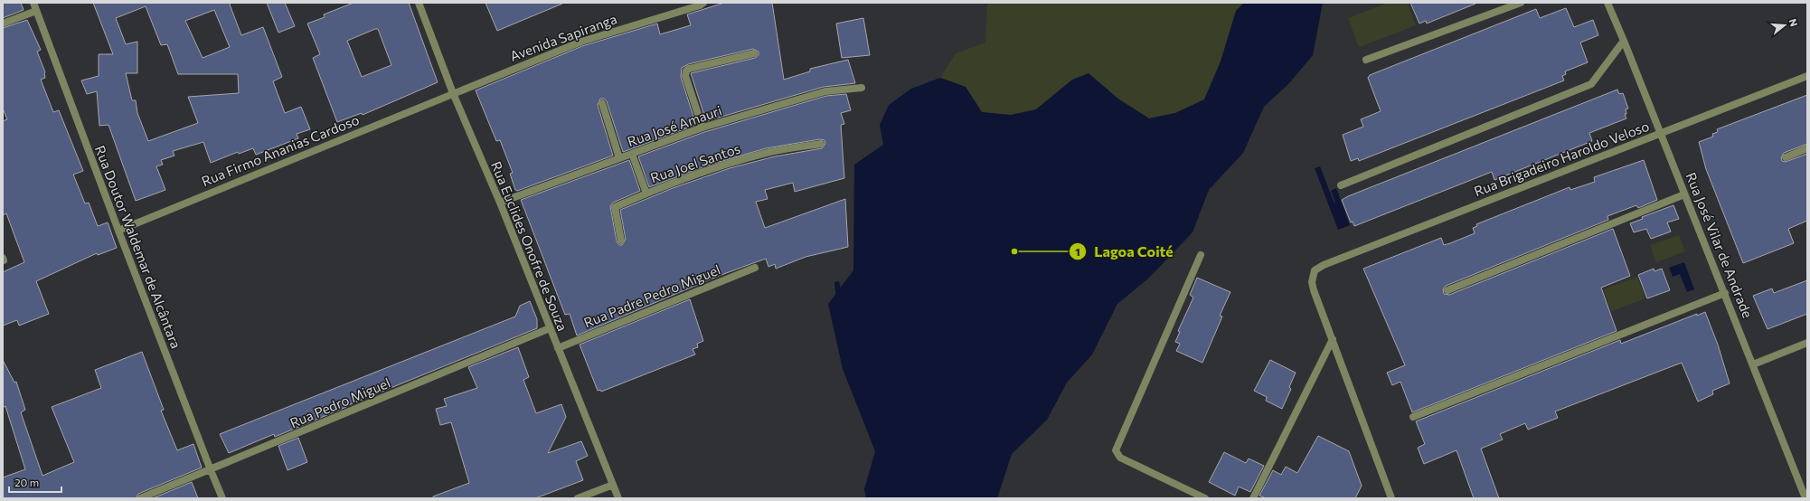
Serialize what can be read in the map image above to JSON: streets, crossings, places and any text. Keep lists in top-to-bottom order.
{
  "streets": {
    "street": [
      "Avenida Sapiranga",
      "Rua José Amauri",
      "Rua Firmo Ananias Cardoso",
      "Rua Brigadeiro Haroldo Veloso",
      "Rua Joel Santos",
      "Rua José Vilar de Andrade",
      "Rua Euclides Onofre de Souza",
      "Rua Doutor Waldemar de Alcântara",
      "Rua Padre Pedro Miguel",
      "Rua Pedro Miguel"
    ]
  },
  "crossings": [
    ["Avenida Sapiranga", "Rua Firmo Ananias Cardoso"],
    ["Avenida Sapiranga", "Rua Euclides Onofre de Souza"],
    ["Rua José Amauri", "Rua Euclides Onofre de Souza"],
    ["Rua Firmo Ananias Cardoso", "Rua Euclides Onofre de Souza"],
    ["Rua Firmo Ananias Cardoso", "Rua Doutor Waldemar de Alcântara"],
    ["Rua Brigadeiro Haroldo Veloso", "Rua José Vilar de Andrade"],
    ["Rua Euclides Onofre de Souza", "Rua Padre Pedro Miguel"],
    ["Rua Euclides Onofre de Souza", "Rua Pedro Miguel"],
    ["Rua Doutor Waldemar de Alcântara", "Rua Pedro Miguel"]
  ],
  "places": ["Lagoa Coité"],
  "scale_bar": "20 m",
  "north": "right"
}
